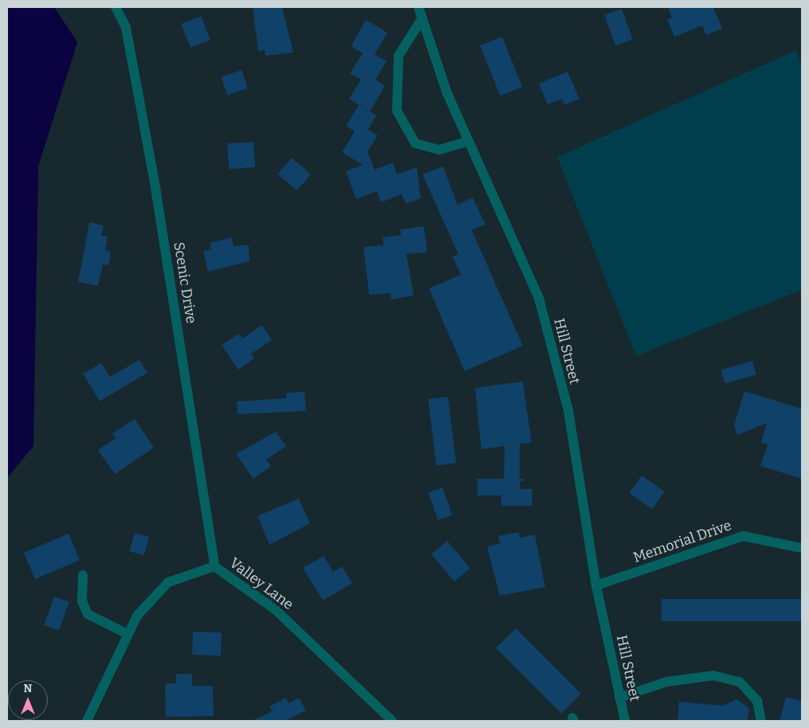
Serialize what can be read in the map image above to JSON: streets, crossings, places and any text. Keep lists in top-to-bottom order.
{
  "streets": {
    "street": [
      "Scenic Drive",
      "Hill Street",
      "Memorial Drive",
      "Valley Lane"
    ]
  },
  "crossings": [
    ["Scenic Drive", "Valley Lane"],
    ["Hill Street", "Memorial Drive"]
  ],
  "north": "top"
}
